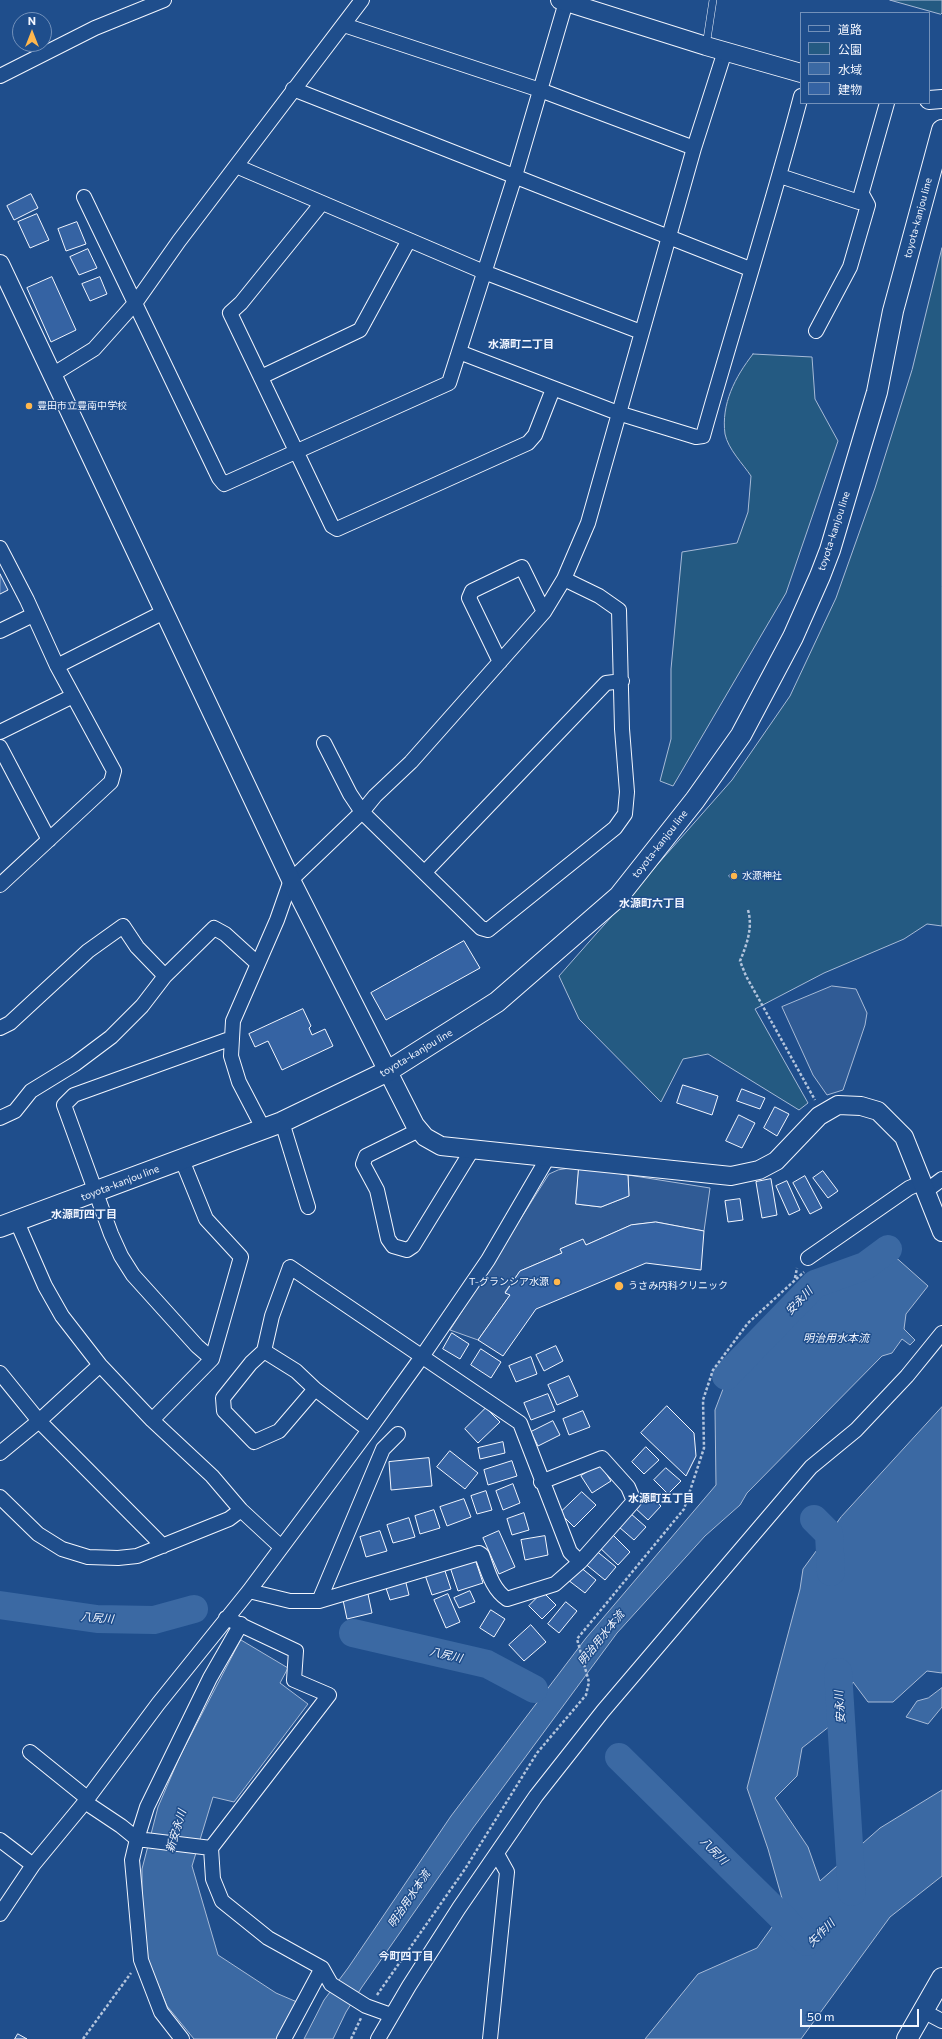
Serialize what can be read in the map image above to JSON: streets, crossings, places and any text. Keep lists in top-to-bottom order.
{
  "streets": {
    "main road": ["toyota-kanjou line"]
  },
  "districts": [
    "水源町二丁目",
    "水源町六丁目",
    "水源町四丁目",
    "水源町五丁目",
    "今町四丁目"
  ],
  "water": [
    "安永川",
    "明治用水本流",
    "八尻川",
    "新安永川",
    "矢作川"
  ],
  "places": [
    "豊田市立豊南中学校",
    "水源神社",
    "T-グランシア水源",
    "うさみ内科クリニック"
  ],
  "legend": [
    "道路",
    "公園",
    "水域",
    "建物"
  ],
  "scale_bar": "50 m",
  "north": "top"
}
